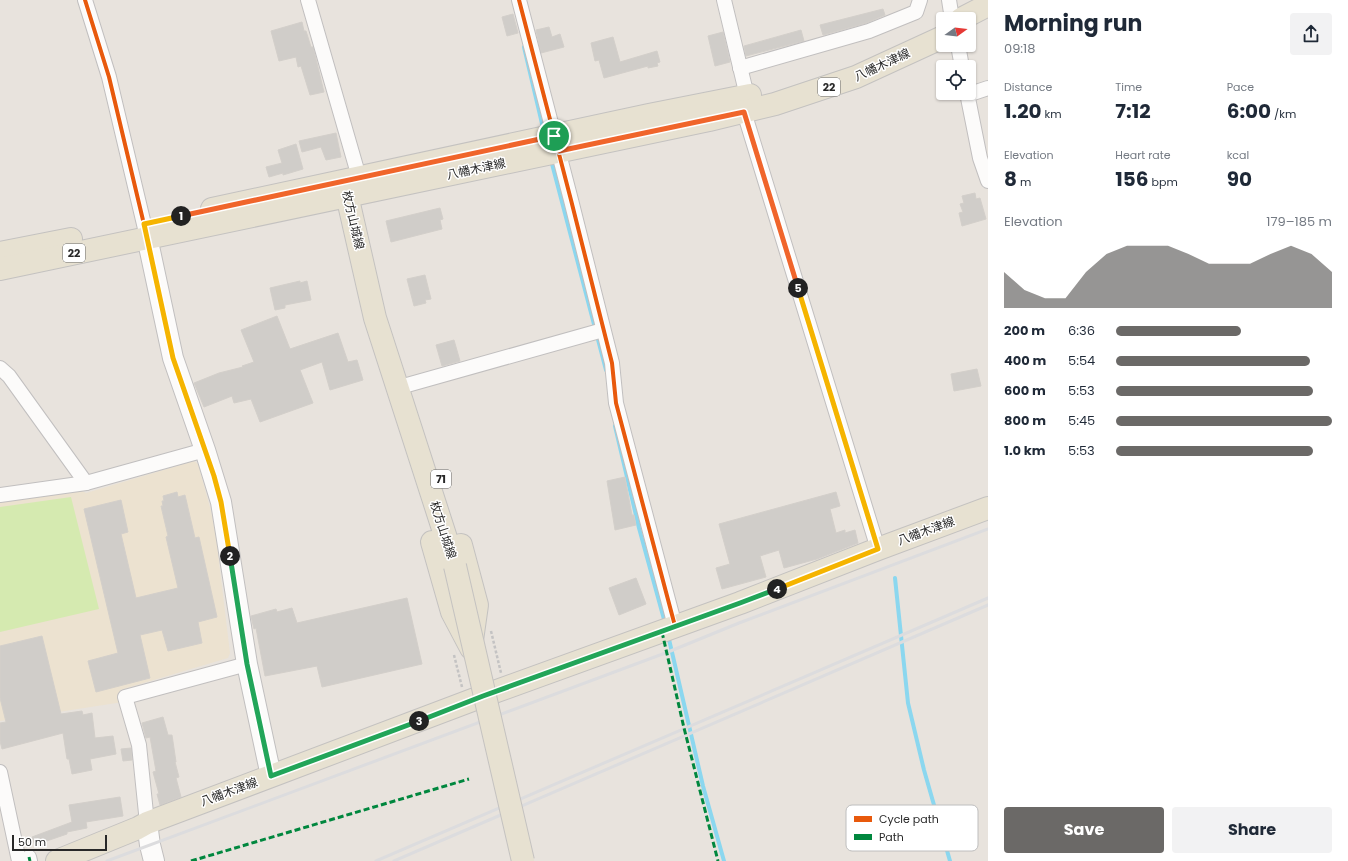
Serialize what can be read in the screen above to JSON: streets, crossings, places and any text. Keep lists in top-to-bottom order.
{
  "streets": {
    "main road": [
      "八幡木津線",
      "22",
      "枚方山城線",
      "71"
    ]
  },
  "crossings": [
    ["八幡木津線", "枚方山城線"],
    ["八幡木津線", "71"],
    ["枚方山城線", "71"]
  ],
  "legend": ["Cycle path", "Path"],
  "scale_bar": "50 m",
  "north": "right",
  "page": {
    "heading": ["Morning run", "09:18"],
    "stats": [
      ["Distance", "1.20 km"],
      ["Time", "7:12"],
      ["Pace", "6:00 /km"],
      ["Elevation", "8 m"],
      ["Heart rate", "156 bpm"],
      ["kcal", "90"]
    ],
    "chart": ["Elevation", "179–185 m"],
    "pins": [
      "1",
      "5",
      "2",
      "4",
      "3"
    ],
    "list": [
      {
        "name": "200 m",
        "note": "6:36"
      },
      {
        "name": "400 m",
        "note": "5:54"
      },
      {
        "name": "600 m",
        "note": "5:53"
      },
      {
        "name": "800 m",
        "note": "5:45"
      },
      {
        "name": "1.0 km",
        "note": "5:53"
      }
    ],
    "buttons": ["Save", "Share"],
    "scale": "50 m"
  }
}
